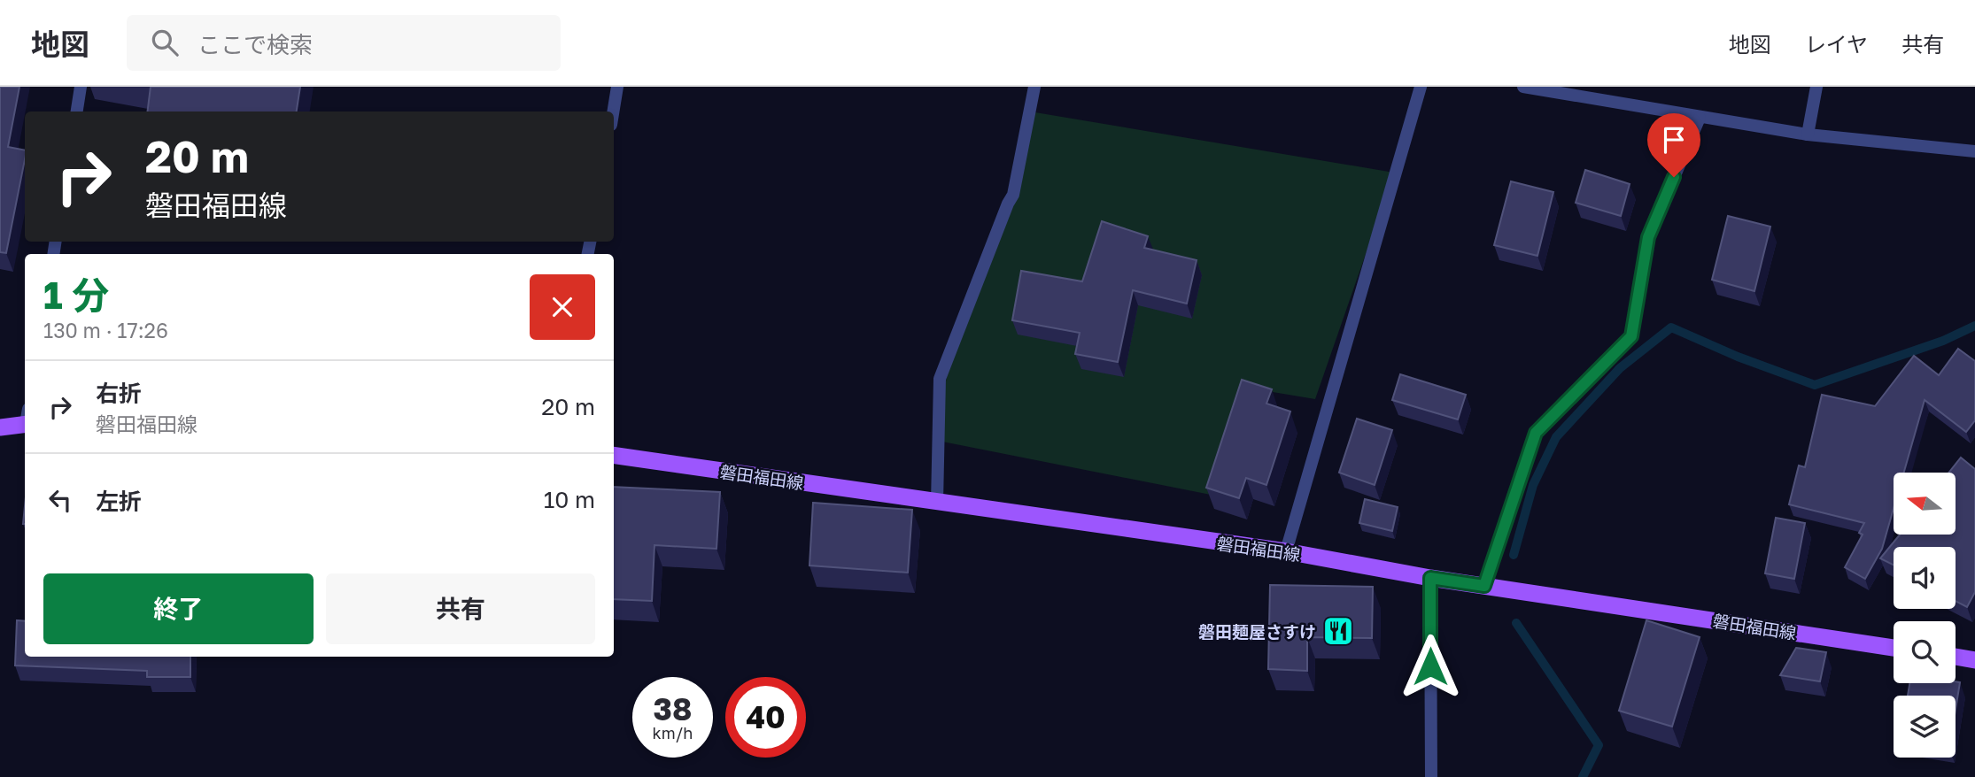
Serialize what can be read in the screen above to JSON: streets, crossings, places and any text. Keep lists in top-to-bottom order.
{
  "streets": {
    "main road": ["磐田福田線"]
  },
  "places": {
    "restaurant": ["磐田麺屋さすけ"]
  },
  "north": "left",
  "page": {
    "header": "地図",
    "search": "ここで検索",
    "nav": ["地図", "レイヤ", "共有"],
    "turn": ["20 m", "磐田福田線"],
    "heading": ["1 分", "130 m · 17:26"],
    "list": [
      {
        "name": "右折",
        "note": "磐田福田線",
        "value": "20 m"
      },
      {
        "name": "左折",
        "value": "10 m"
      }
    ],
    "buttons": ["終了", "共有"],
    "speed": "38 km/h",
    "limit": "40"
  }
}
